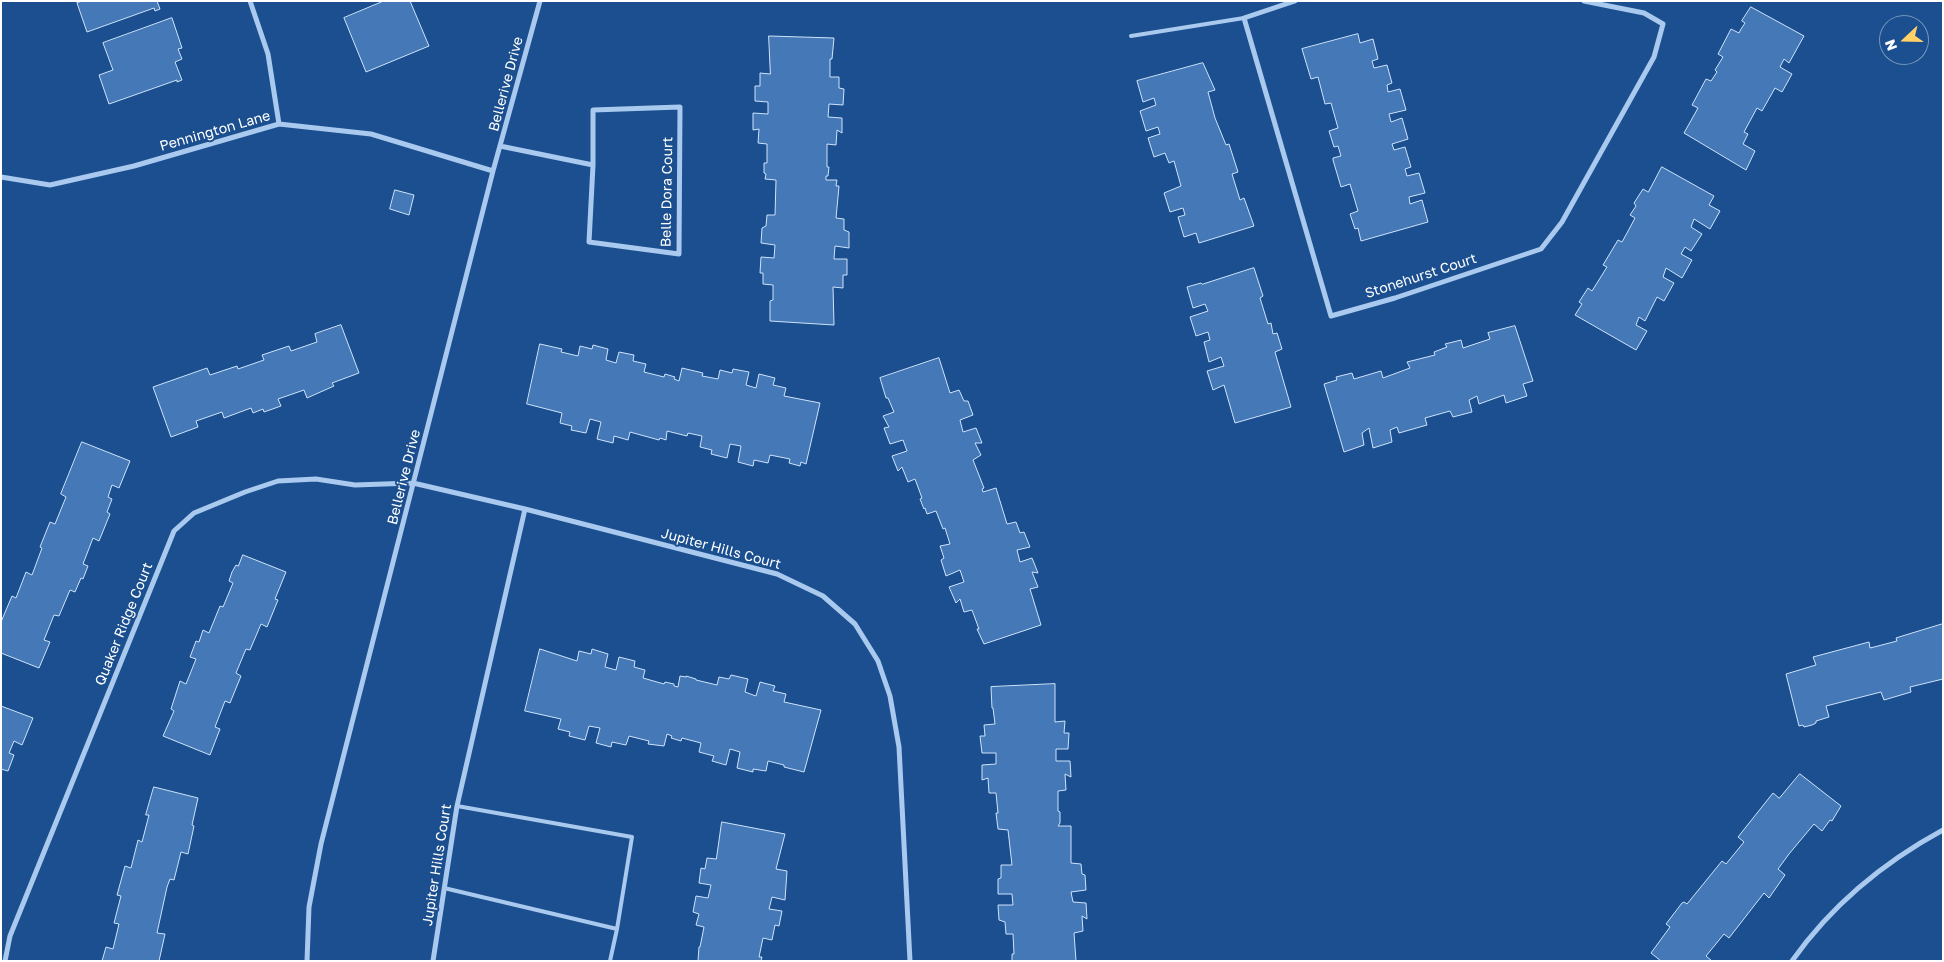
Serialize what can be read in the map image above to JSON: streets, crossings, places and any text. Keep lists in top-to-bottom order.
{
  "streets": {
    "street": [
      "Bellerive Drive",
      "Pennington Lane",
      "Belle Dora Court",
      "Stonehurst Court",
      "Jupiter Hills Court",
      "Quaker Ridge Court"
    ]
  },
  "crossings": [
    ["Bellerive Drive", "Pennington Lane"],
    ["Bellerive Drive", "Jupiter Hills Court"],
    ["Bellerive Drive", "Quaker Ridge Court"],
    ["Jupiter Hills Court", "Quaker Ridge Court"]
  ],
  "north": "left"
}
